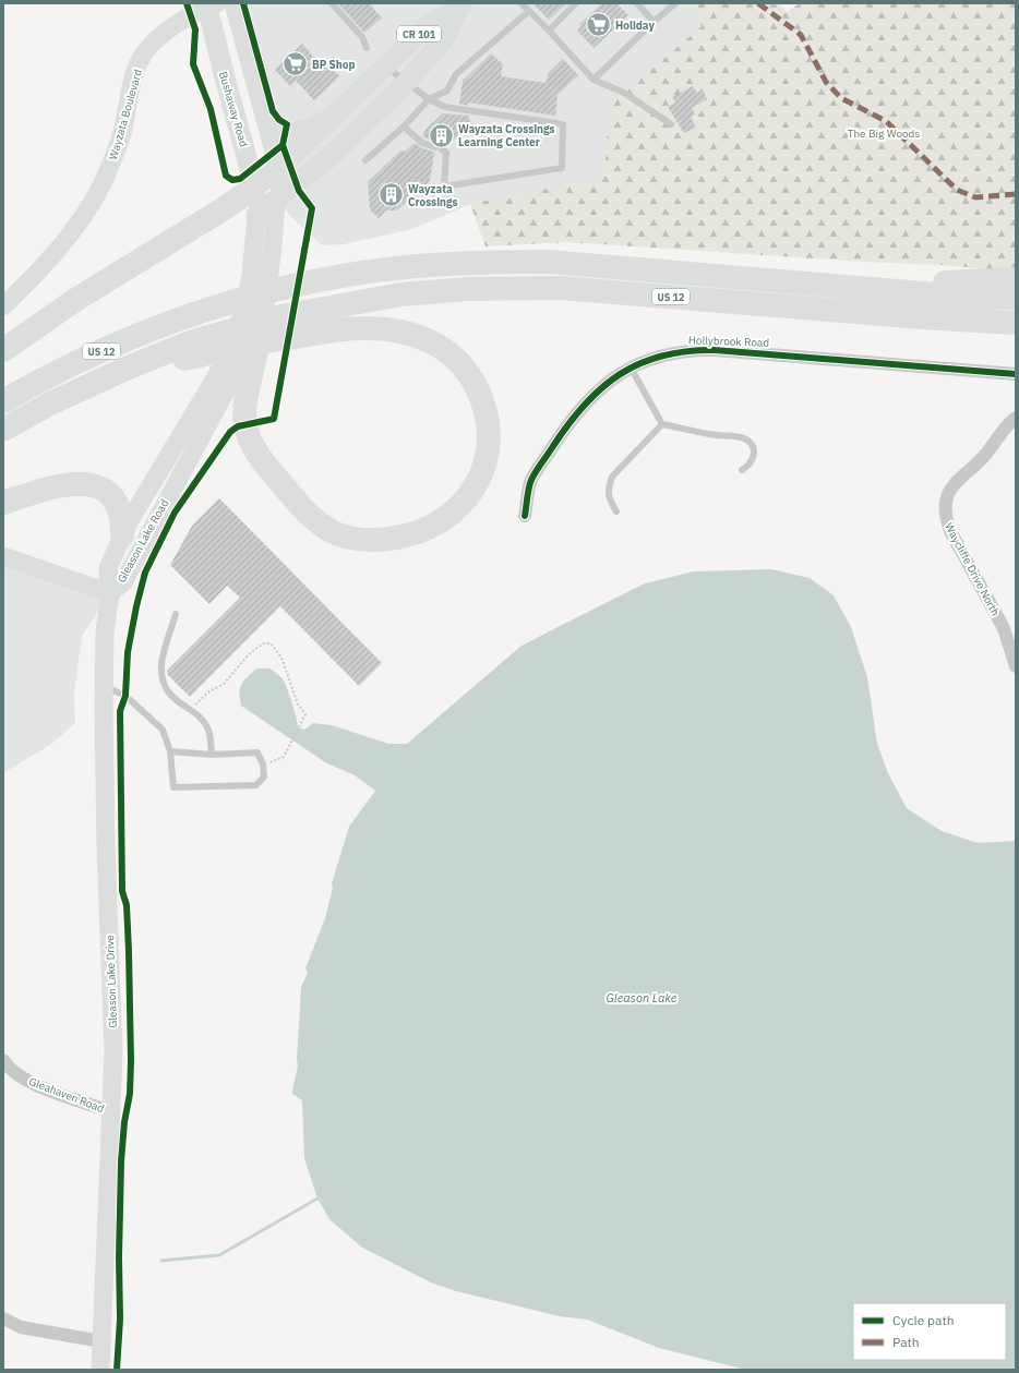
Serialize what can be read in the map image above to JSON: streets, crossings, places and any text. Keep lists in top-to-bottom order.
{
  "streets": {
    "highway": ["US 12"],
    "main road": [
      "CR 101",
      "Bushaway Road",
      "Wayzata Boulevard",
      "Gleason Lake Road",
      "Gleason Lake Drive"
    ],
    "street": ["Hollybrook Road", "Waycliffe Drive North", "Gleahaven Road"]
  },
  "crossings": [
    ["CR 101", "Bushaway Road"],
    ["CR 101", "Gleason Lake Road"],
    ["Bushaway Road", "Wayzata Boulevard"],
    ["Bushaway Road", "Gleason Lake Road"],
    ["Gleason Lake Road", "Gleason Lake Drive"],
    ["Gleason Lake Drive", "Gleahaven Road"]
  ],
  "water": ["Gleason Lake"],
  "parks": ["The Big Woods"],
  "places": {
    "supermarket": ["Holiday", "BP Shop"],
    "building": ["Wayzata Crossings Learning Center", "Wayzata Crossings"]
  },
  "legend": ["Cycle path", "Path"]
}
